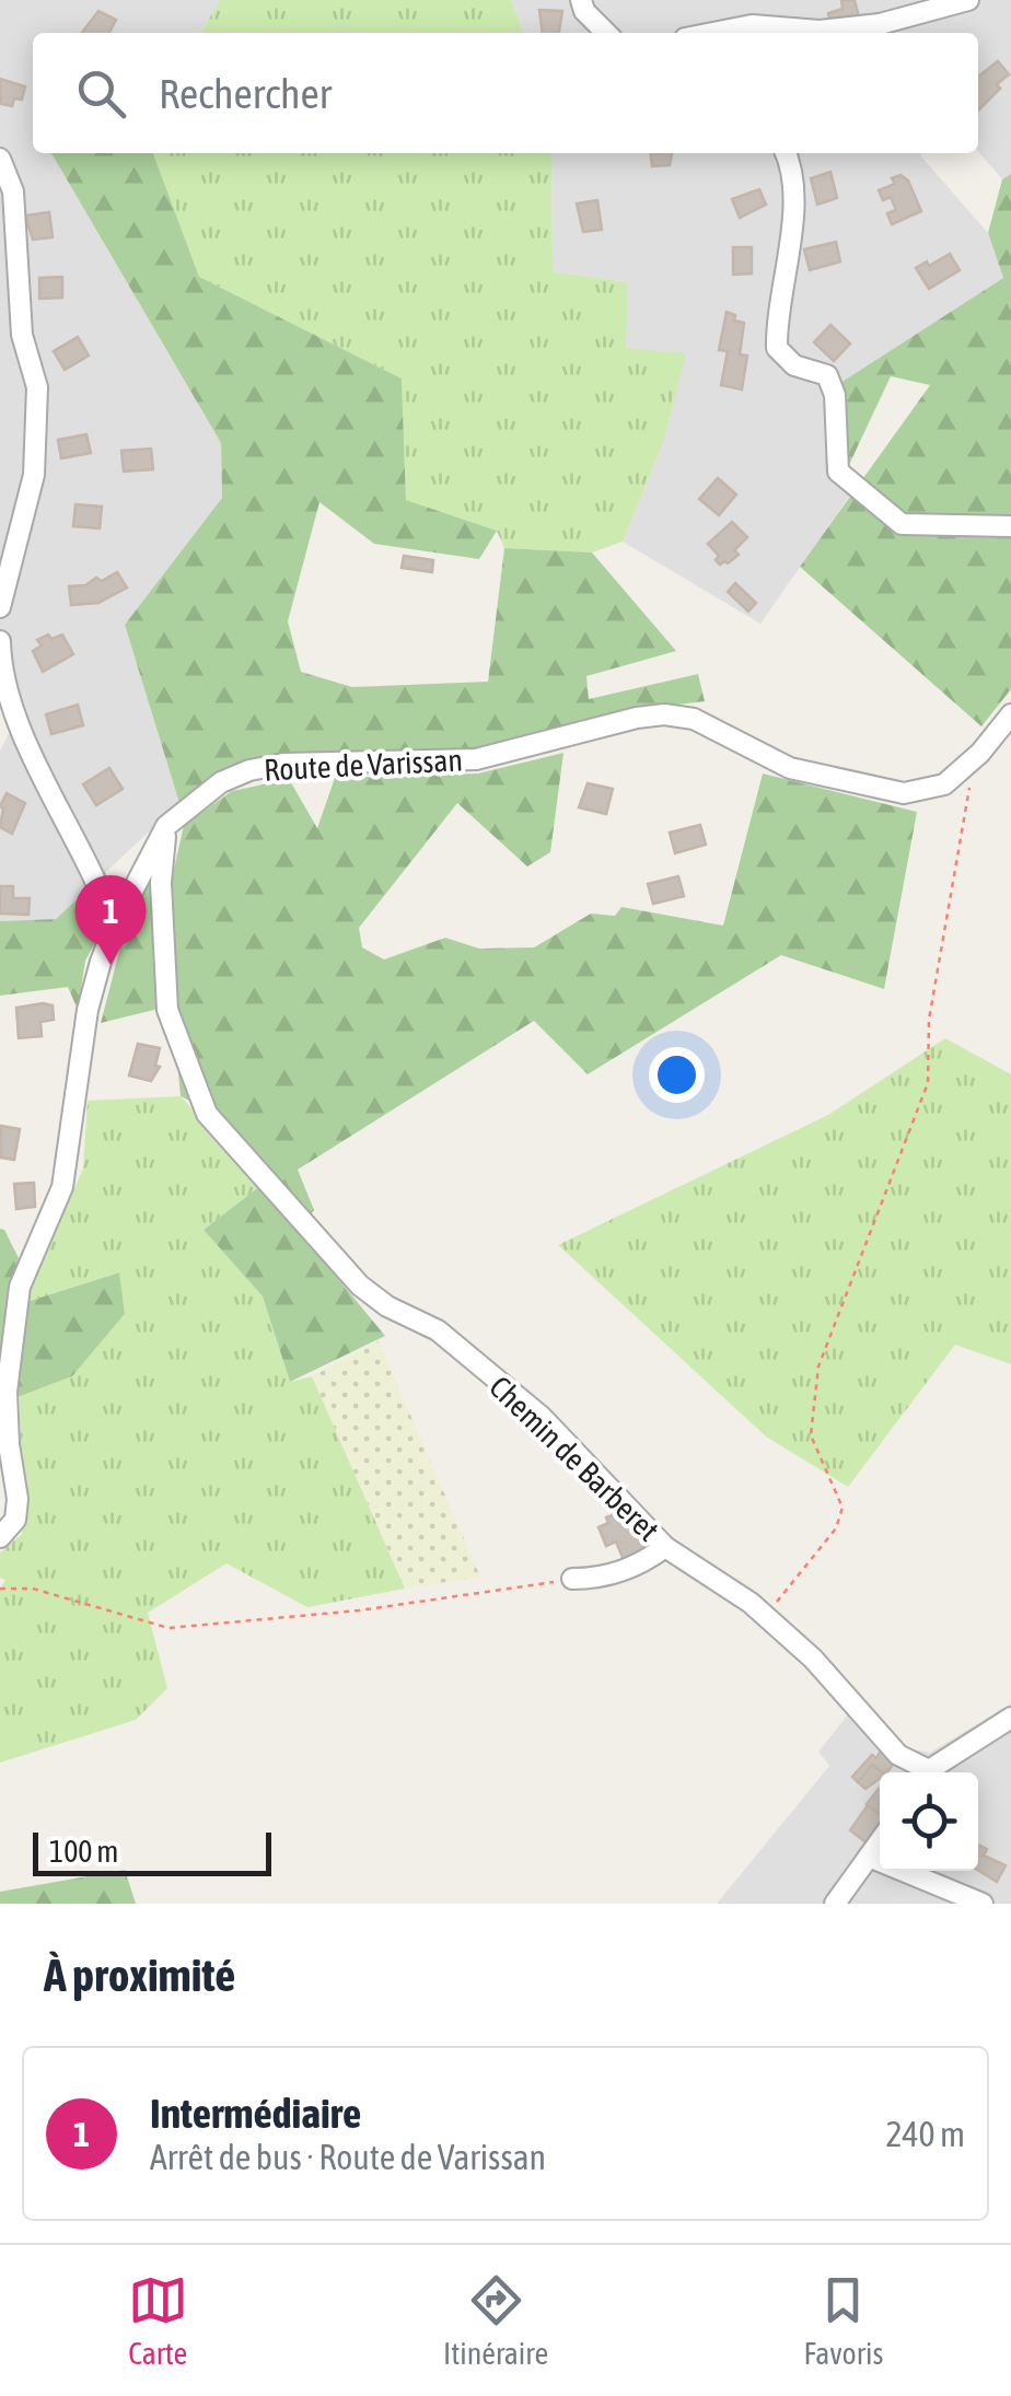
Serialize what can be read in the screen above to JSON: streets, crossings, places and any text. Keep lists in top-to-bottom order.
{
  "streets": {
    "street": ["Route de Varissan", "Chemin de Barberet"]
  },
  "crossings": [
    ["Route de Varissan", "Chemin de Barberet"]
  ],
  "scale_bar": "100 m",
  "page": {
    "search": "Rechercher",
    "pins": "1",
    "scale": "100 m",
    "heading": "À proximité",
    "list": [
      {
        "mark": "1",
        "name": "Intermédiaire",
        "note": "Arrêt de bus · Route de Varissan",
        "value": "240 m"
      }
    ],
    "nav": ["Carte", "Itinéraire", "Favoris"]
  }
}
